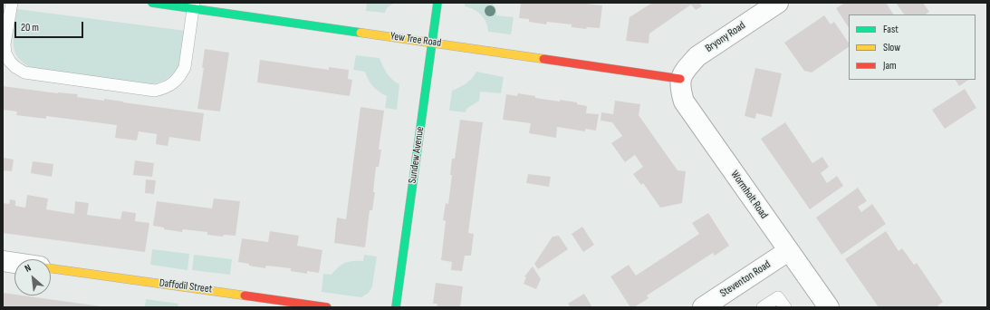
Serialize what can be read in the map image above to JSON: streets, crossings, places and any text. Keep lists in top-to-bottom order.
{
  "streets": {
    "street": [
      "Bryony Road",
      "Yew Tree Road",
      "Sundew Avenue",
      "Wormholt Road",
      "Steventon Road",
      "Daffodil Street"
    ]
  },
  "crossings": [
    ["Bryony Road", "Yew Tree Road"],
    ["Bryony Road", "Wormholt Road"],
    ["Yew Tree Road", "Sundew Avenue"],
    ["Yew Tree Road", "Wormholt Road"],
    ["Wormholt Road", "Steventon Road"]
  ],
  "legend": ["Fast", "Slow", "Jam"],
  "scale_bar": "20 m",
  "north": "top left"
}
